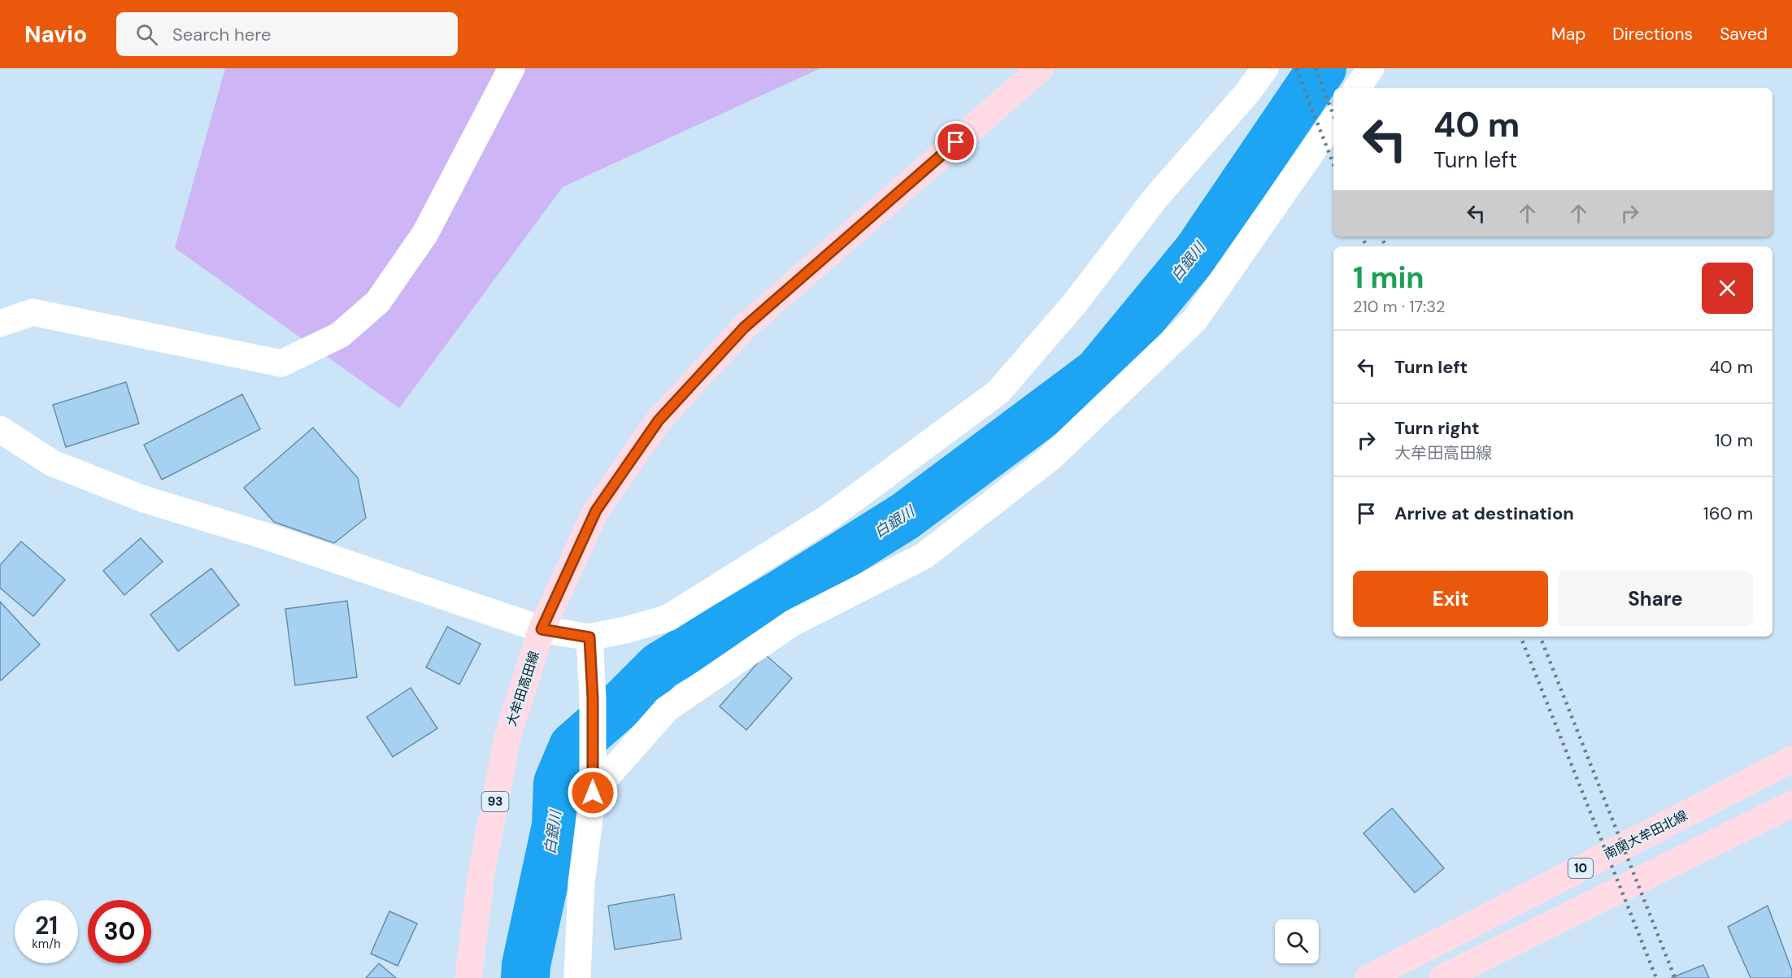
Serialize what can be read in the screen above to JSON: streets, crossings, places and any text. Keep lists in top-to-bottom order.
{
  "streets": {
    "main road": [
      "大牟田高田線",
      "93",
      "南関大牟田北線",
      "10"
    ]
  },
  "water": ["白銀川"],
  "page": {
    "header": "Navio",
    "search": "Search here",
    "nav": ["Map", "Directions", "Saved"],
    "turn": ["40 m", "Turn left"],
    "heading": ["1 min", "210 m · 17:32"],
    "list": [
      {
        "name": "Turn left",
        "value": "40 m"
      },
      {
        "name": "Turn right",
        "note": "大牟田高田線",
        "value": "10 m"
      },
      {
        "name": "Arrive at destination",
        "value": "160 m"
      }
    ],
    "buttons": ["Exit", "Share"],
    "speed": "21 km/h",
    "limit": "30"
  }
}
